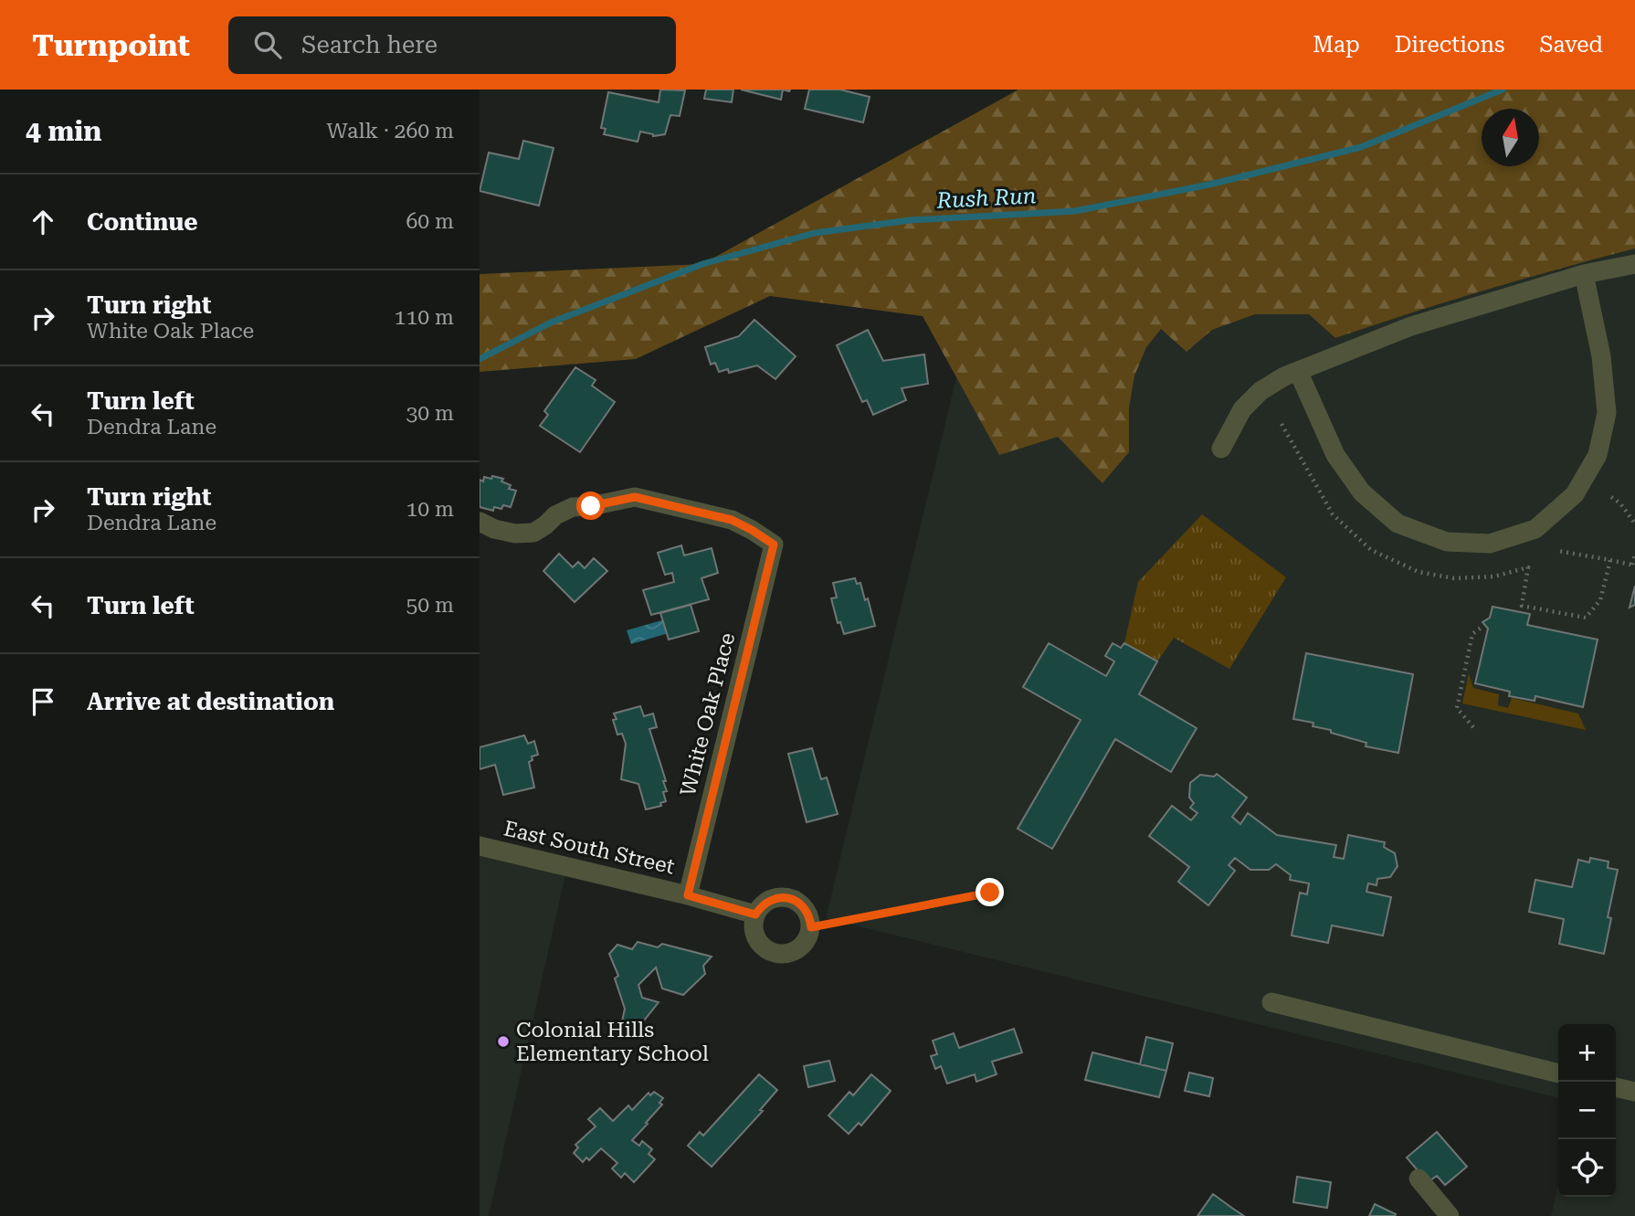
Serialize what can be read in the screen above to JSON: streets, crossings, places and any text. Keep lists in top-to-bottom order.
{
  "streets": {
    "street": ["White Oak Place", "East South Street"]
  },
  "crossings": [
    ["White Oak Place", "East South Street"]
  ],
  "water": ["Rush Run"],
  "places": ["Colonial Hills Elementary School"],
  "north": "top",
  "page": {
    "header": "Turnpoint",
    "search": "Search here",
    "nav": ["Map", "Directions", "Saved"],
    "heading": ["4 min", "Walk · 260 m"],
    "list": [
      ["Continue", "60 m"],
      ["Turn right", "White Oak Place", "110 m"],
      ["Turn left", "Dendra Lane", "30 m"],
      ["Turn right", "Dendra Lane", "10 m"],
      ["Turn left", "50 m"],
      "Arrive at destination"
    ],
    "map_buttons": ["+", "−"]
  }
}
